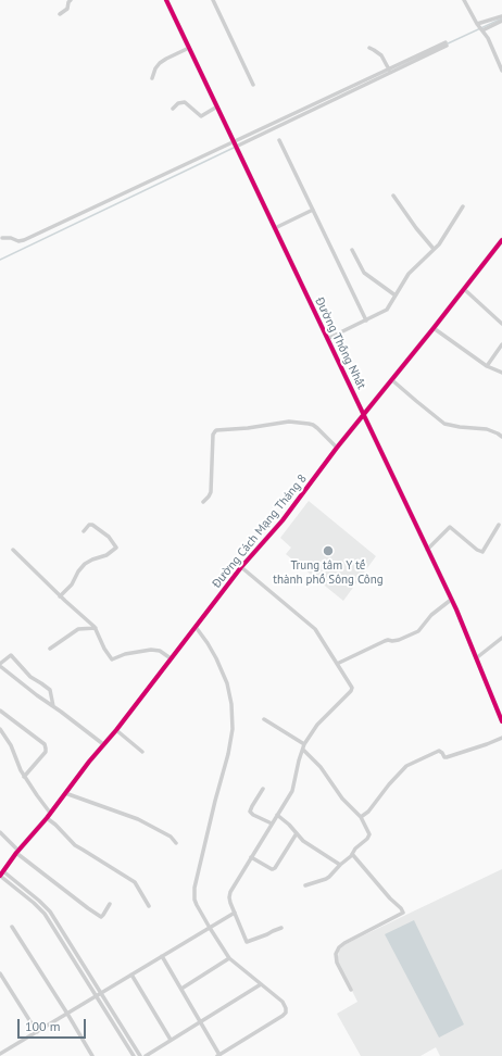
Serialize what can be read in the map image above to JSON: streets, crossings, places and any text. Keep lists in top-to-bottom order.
{
  "streets": {
    "street": ["Đường Thống Nhất", "Đường Cách Mạng Tháng 8"]
  },
  "crossings": [
    ["Đường Thống Nhất", "Đường Cách Mạng Tháng 8"]
  ],
  "places": ["Trung tâm Y tế thành phố Sông Công"],
  "scale_bar": "100 m"
}
